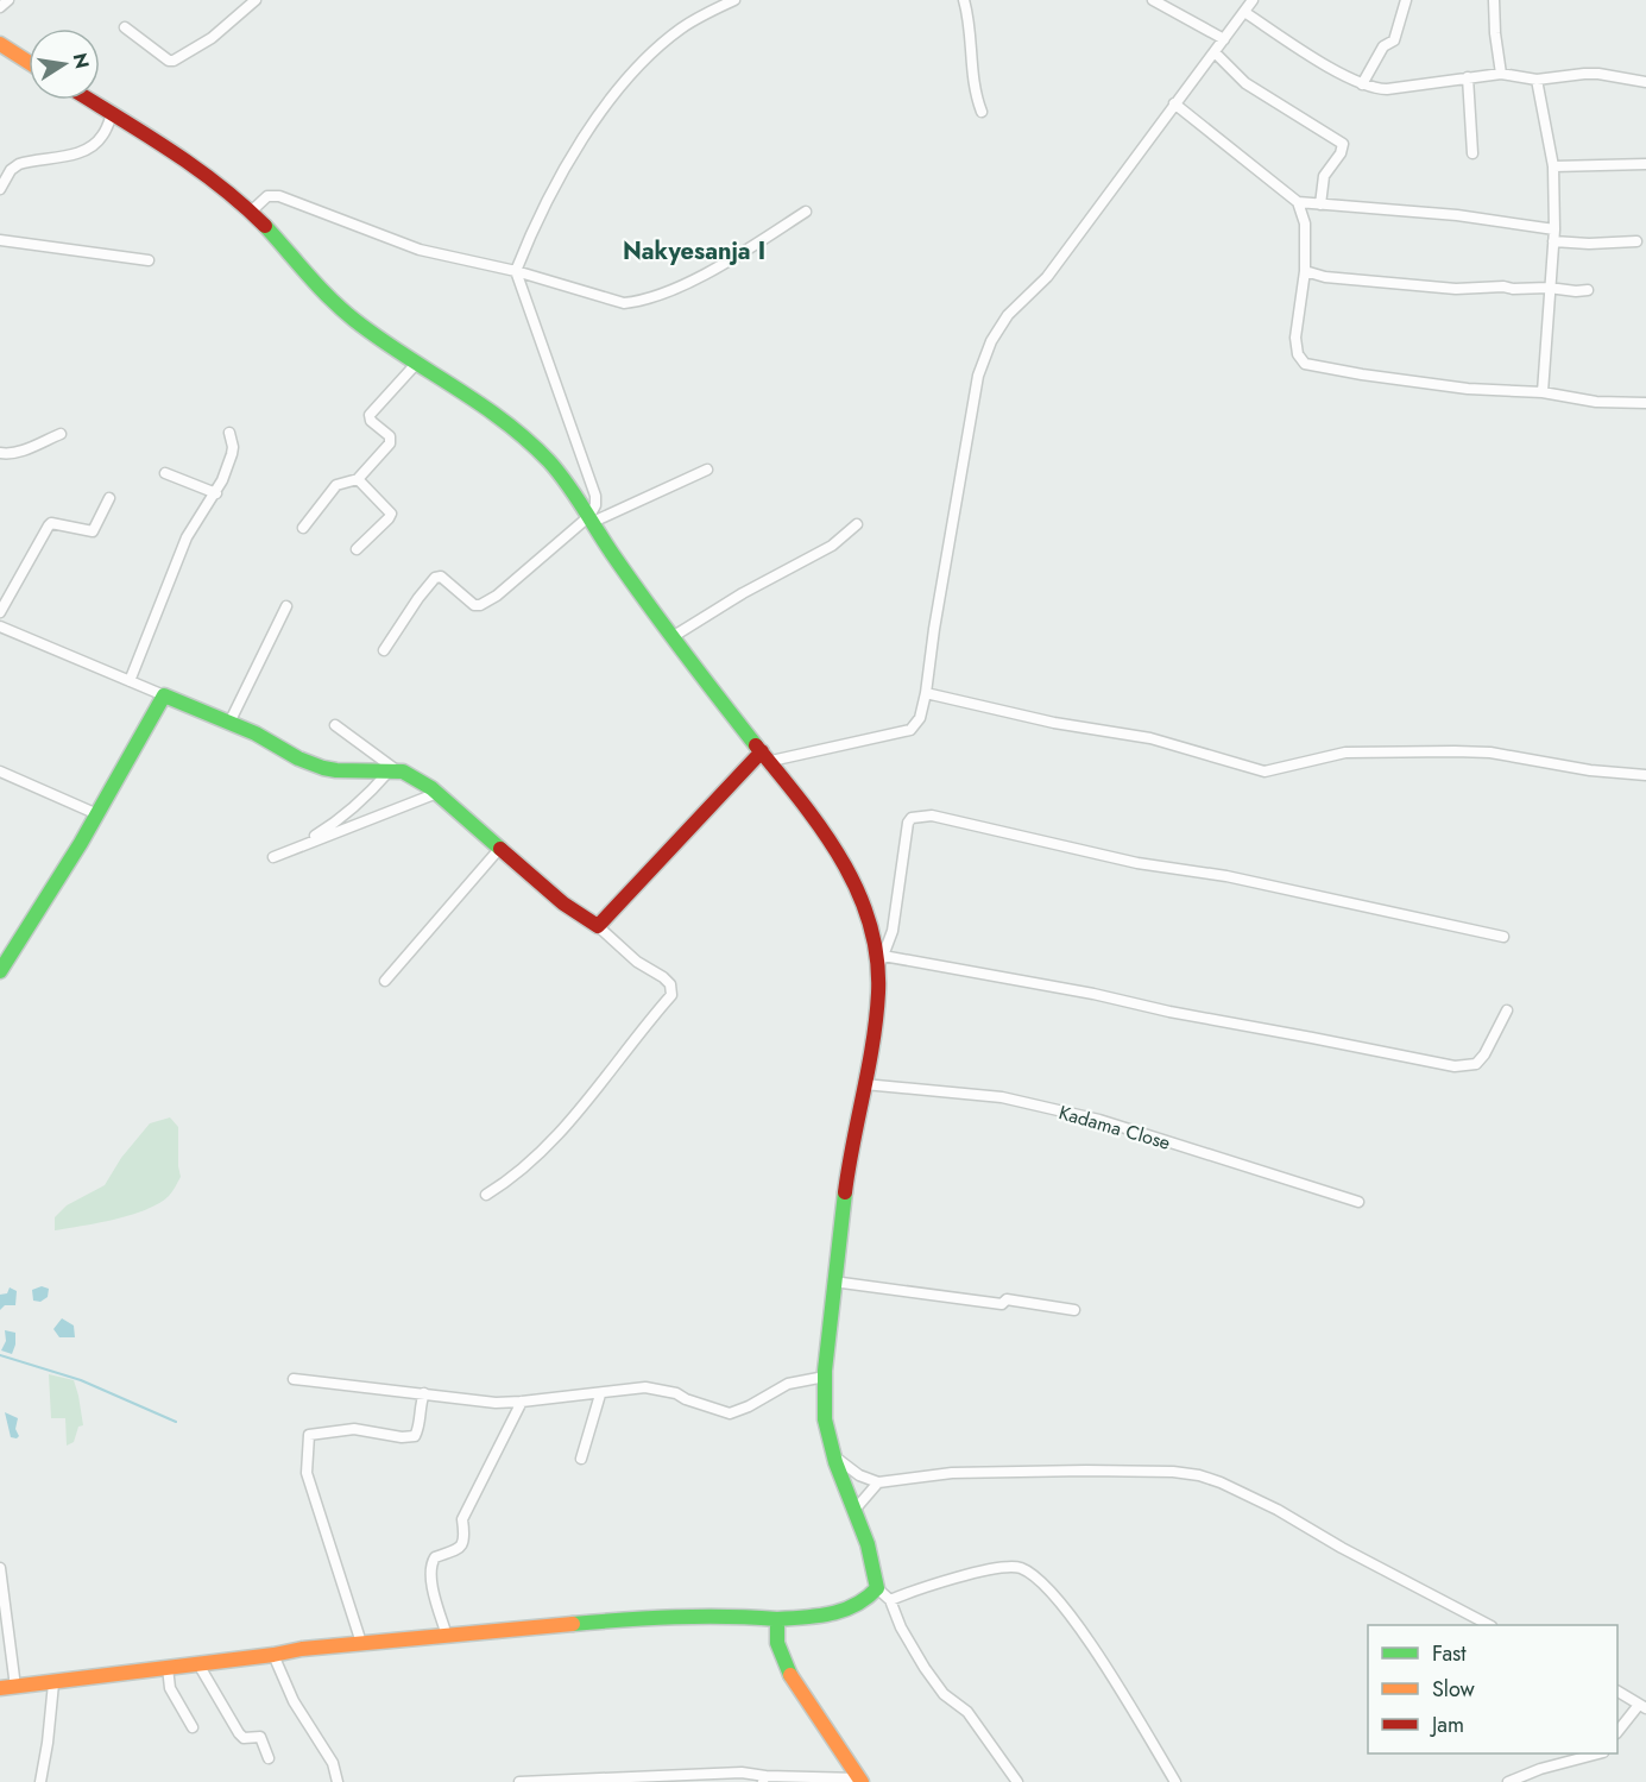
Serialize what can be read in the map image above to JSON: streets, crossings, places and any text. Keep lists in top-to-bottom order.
{
  "streets": {
    "street": ["Kadama Close"]
  },
  "districts": ["Nakyesanja I"],
  "legend": ["Fast", "Slow", "Jam"],
  "north": "right"
}
